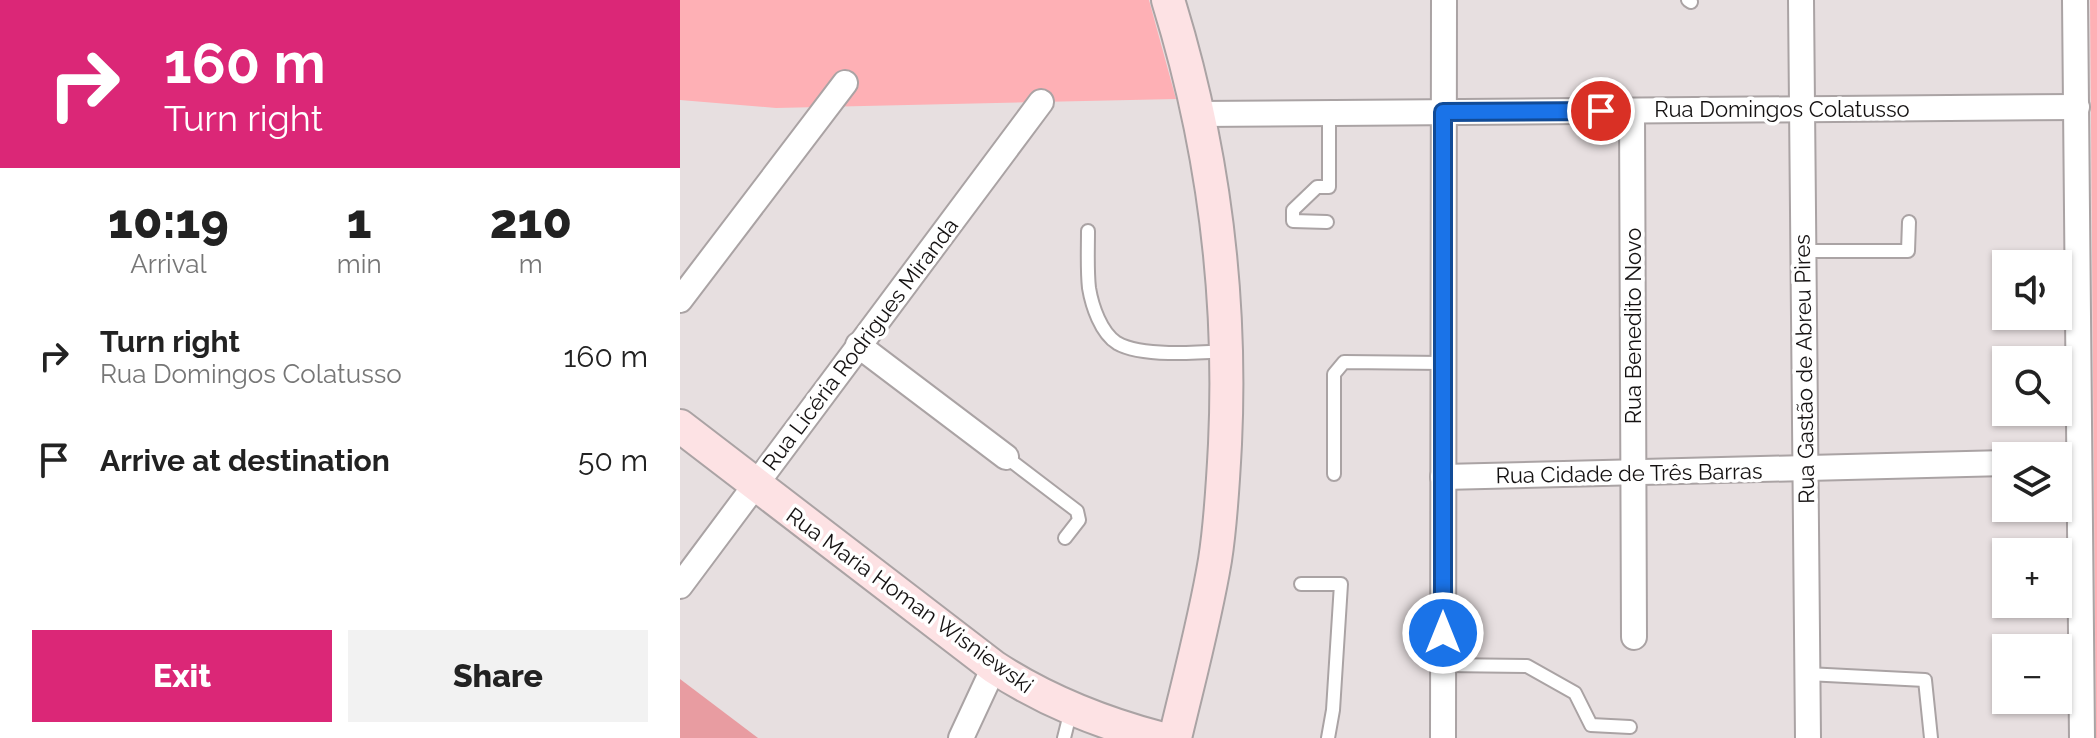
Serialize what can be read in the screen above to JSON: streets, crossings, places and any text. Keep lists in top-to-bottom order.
{
  "streets": {
    "street": [
      "Rua Domingos Colatusso",
      "Rua Benedito Novo",
      "Rua Licéria Rodrigues Miranda",
      "Rua Gastão de Abreu Pires",
      "Rua Cidade de Três Barras",
      "Rua Maria Homan Wisniewski"
    ]
  },
  "crossings": [
    ["Rua Domingos Colatusso", "Rua Benedito Novo"],
    ["Rua Domingos Colatusso", "Rua Gastão de Abreu Pires"],
    ["Rua Benedito Novo", "Rua Cidade de Três Barras"],
    ["Rua Licéria Rodrigues Miranda", "Rua Maria Homan Wisniewski"],
    ["Rua Gastão de Abreu Pires", "Rua Cidade de Três Barras"]
  ],
  "page": {
    "turn": ["160 m", "Turn right"],
    "eta": [
      "10:19",
      "Arrival",
      "1",
      "min",
      "210",
      "m"
    ],
    "map_buttons": ["+", "−"],
    "list": [
      {
        "name": "Turn right",
        "note": "Rua Domingos Colatusso",
        "value": "160 m"
      },
      {
        "name": "Arrive at destination",
        "value": "50 m"
      }
    ],
    "buttons": ["Exit", "Share"]
  }
}
